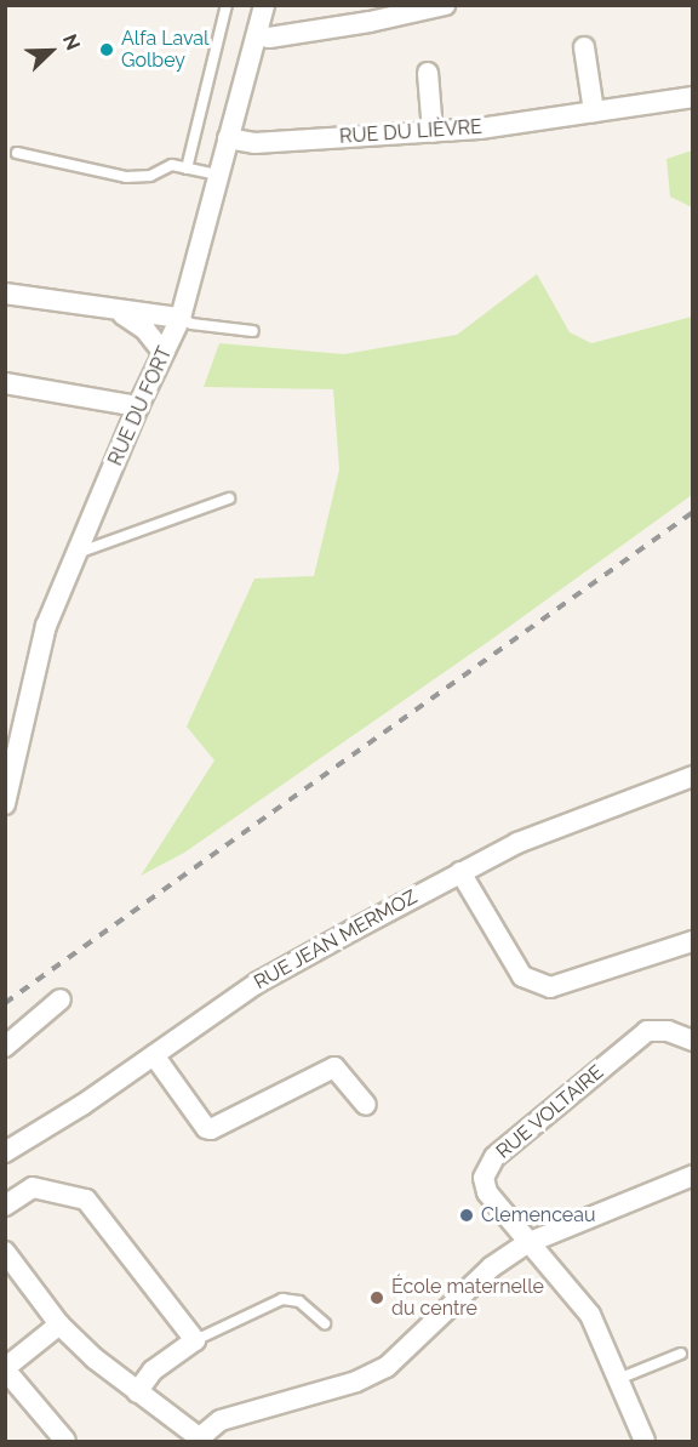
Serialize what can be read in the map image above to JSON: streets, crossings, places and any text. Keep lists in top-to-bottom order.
{
  "streets": {
    "street": [
      "RUE DU LIÈVRE",
      "RUE DU FORT",
      "RUE JEAN MERMOZ",
      "RUE VOLTAIRE"
    ]
  },
  "crossings": [
    ["RUE DU LIÈVRE", "RUE DU FORT"]
  ],
  "places": ["Alfa Laval Golbey", "Clemenceau", "École maternelle du centre"],
  "north": "top right"
}
